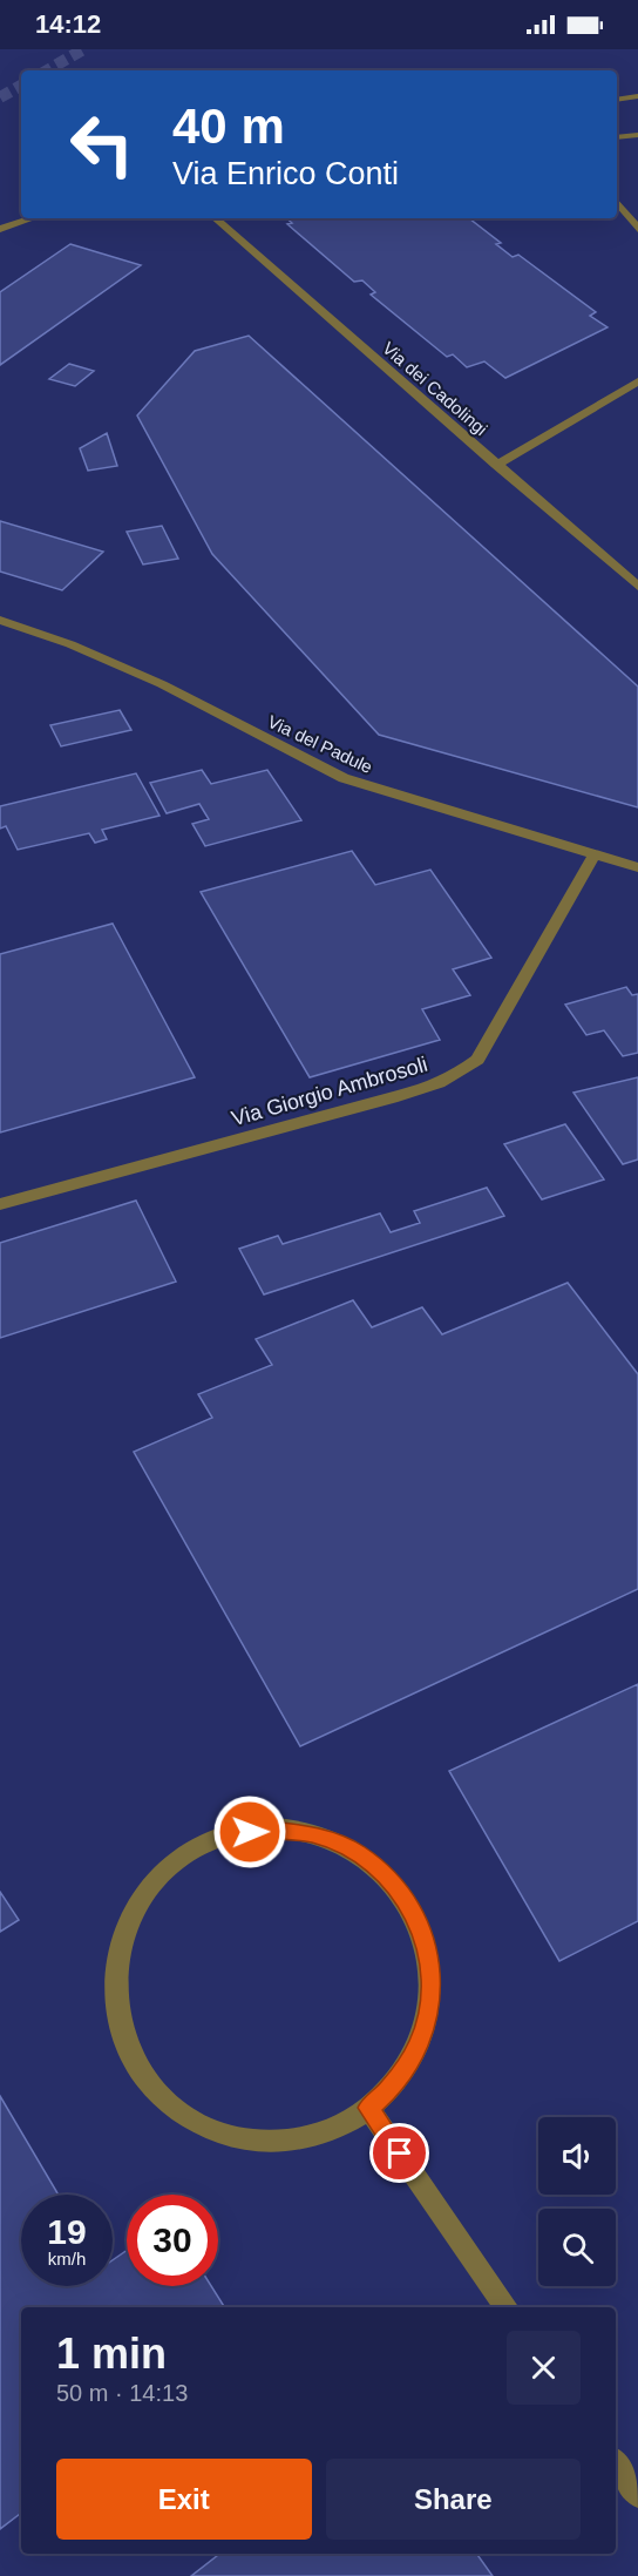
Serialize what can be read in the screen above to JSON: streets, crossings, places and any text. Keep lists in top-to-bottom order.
{
  "streets": {
    "street": ["Via dei Cadolingi", "Via del Padule", "Via Giorgio Ambrosoli"]
  },
  "crossings": [
    ["Via del Padule", "Via Giorgio Ambrosoli"]
  ],
  "page": {
    "status": "14:12",
    "turn": ["40 m", "Via Enrico Conti"],
    "speed": "19 km/h",
    "limit": "30",
    "heading": ["1 min", "50 m · 14:13"],
    "buttons": ["Exit", "Share"]
  }
}
